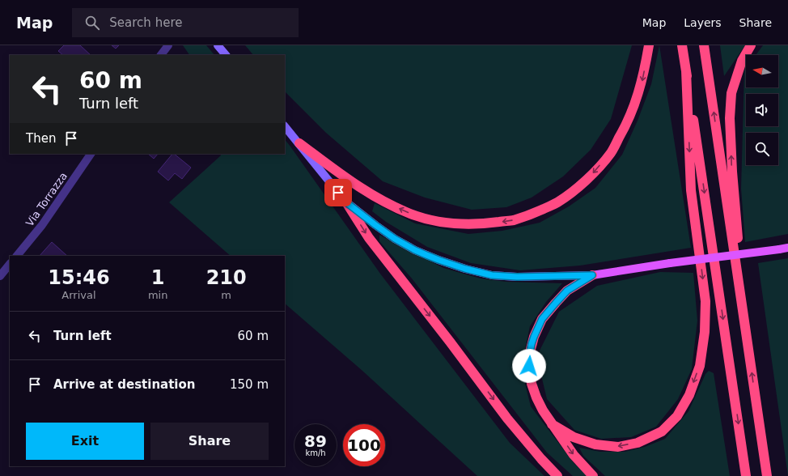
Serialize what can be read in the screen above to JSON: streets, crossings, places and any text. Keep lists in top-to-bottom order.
{
  "streets": {
    "street": ["Via Torrazza"]
  },
  "north": "left",
  "page": {
    "header": "Map",
    "search": "Search here",
    "nav": ["Map", "Layers", "Share"],
    "turn": ["60 m", "Turn left"],
    "then": "Then",
    "eta": [
      "15:46",
      "Arrival",
      "1",
      "min",
      "210",
      "m"
    ],
    "list": [
      {
        "name": "Turn left",
        "value": "60 m"
      },
      {
        "name": "Arrive at destination",
        "value": "150 m"
      }
    ],
    "buttons": ["Exit", "Share"],
    "speed": "89 km/h",
    "limit": "100"
  }
}
